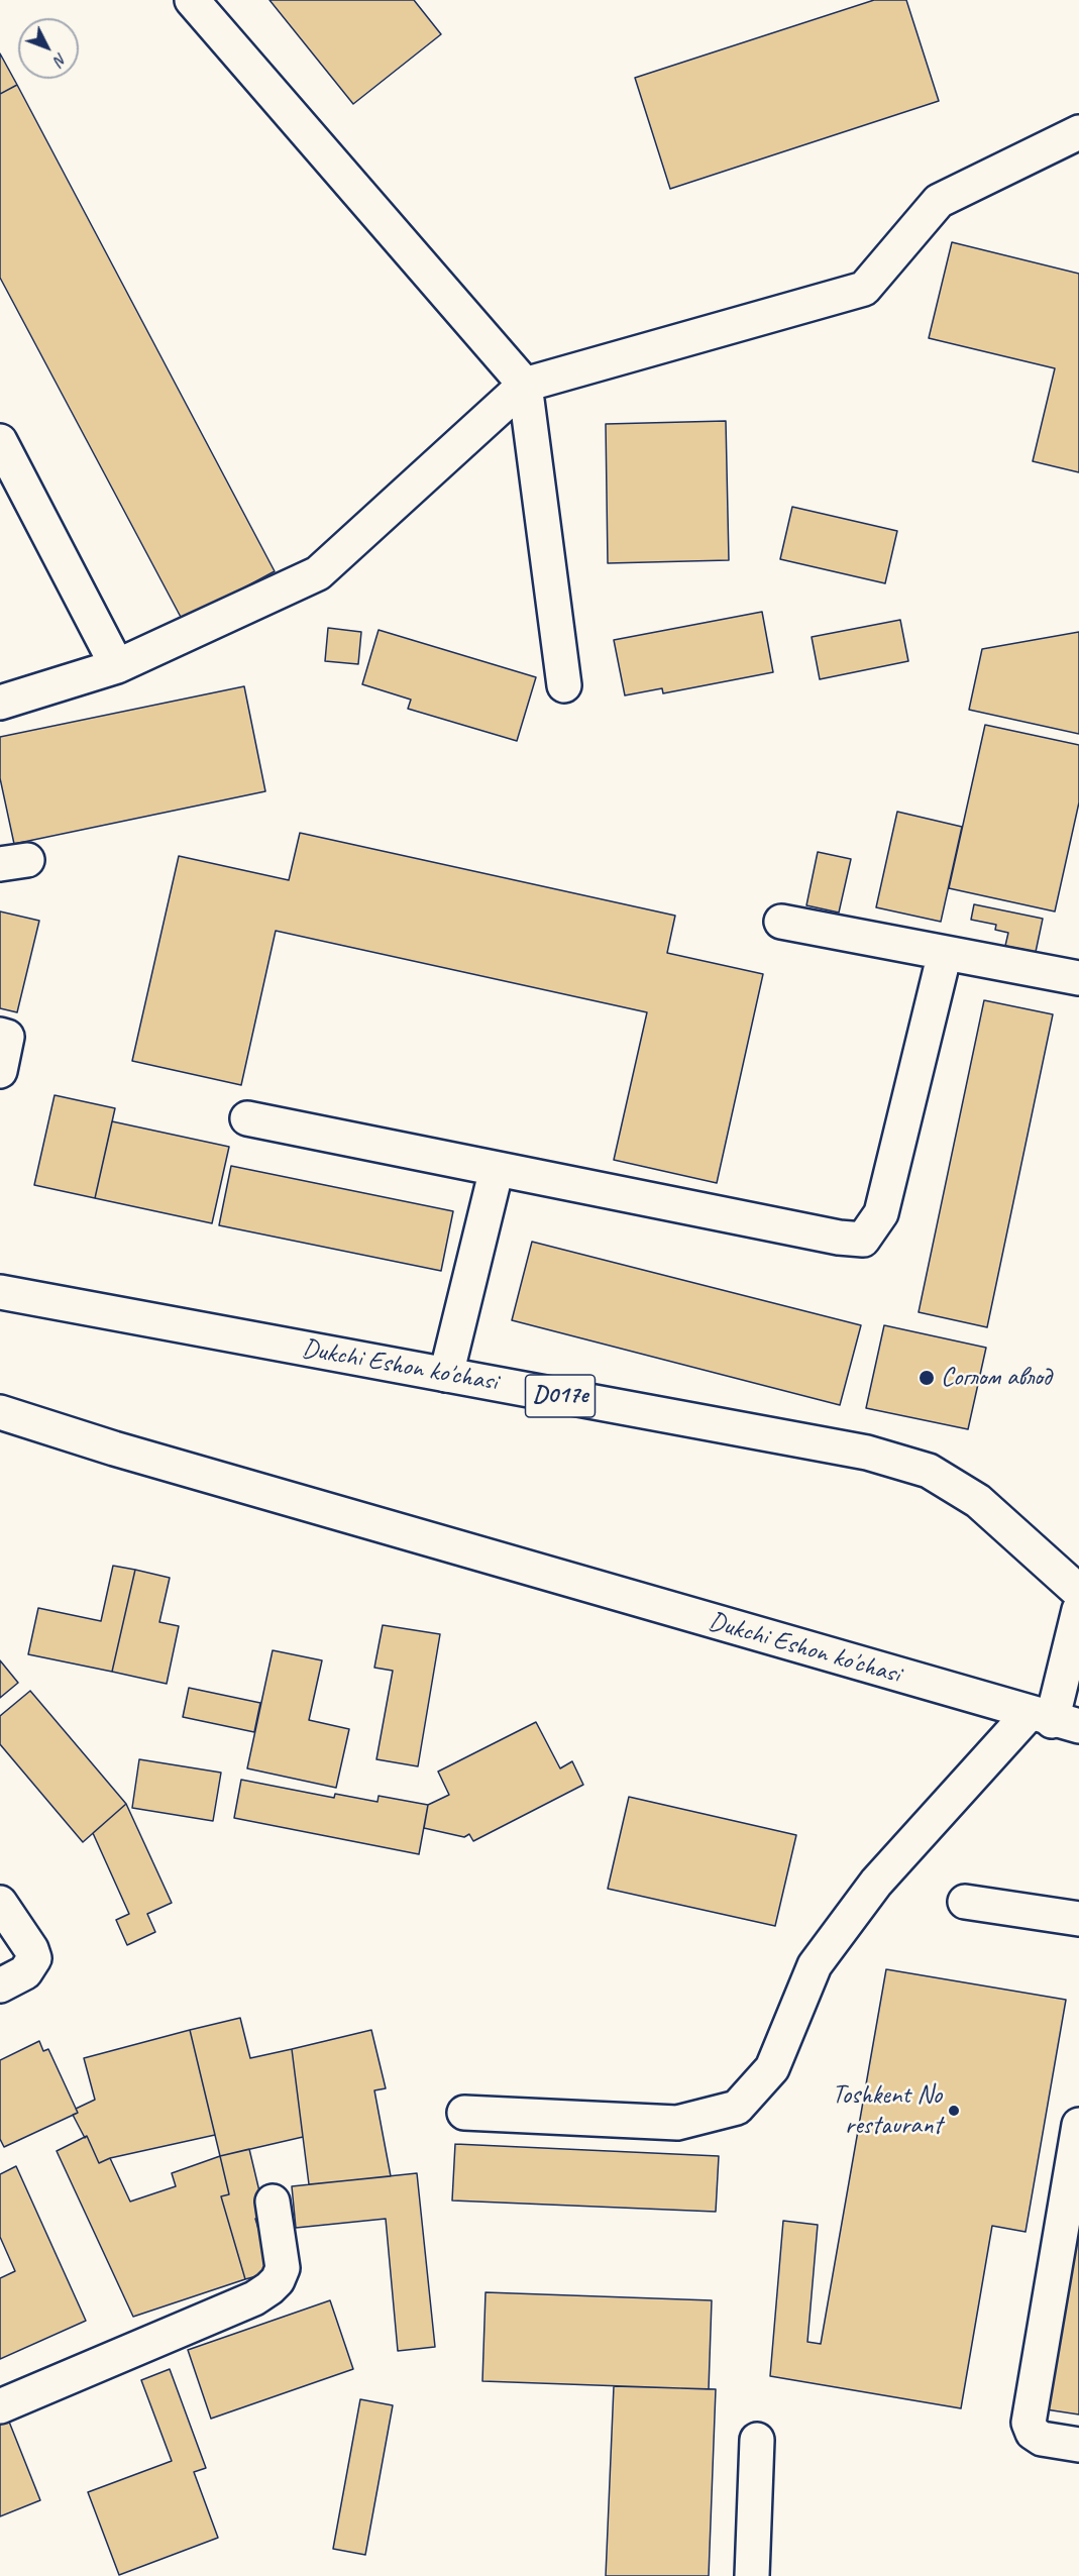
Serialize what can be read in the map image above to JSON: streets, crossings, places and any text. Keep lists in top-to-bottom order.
{
  "streets": {
    "main road": ["Dukchi Eshon ko'chasi", "D017e"]
  },
  "places": ["Соглом авлод", "Toshkent No restaurant"],
  "north": "bottom right"
}
